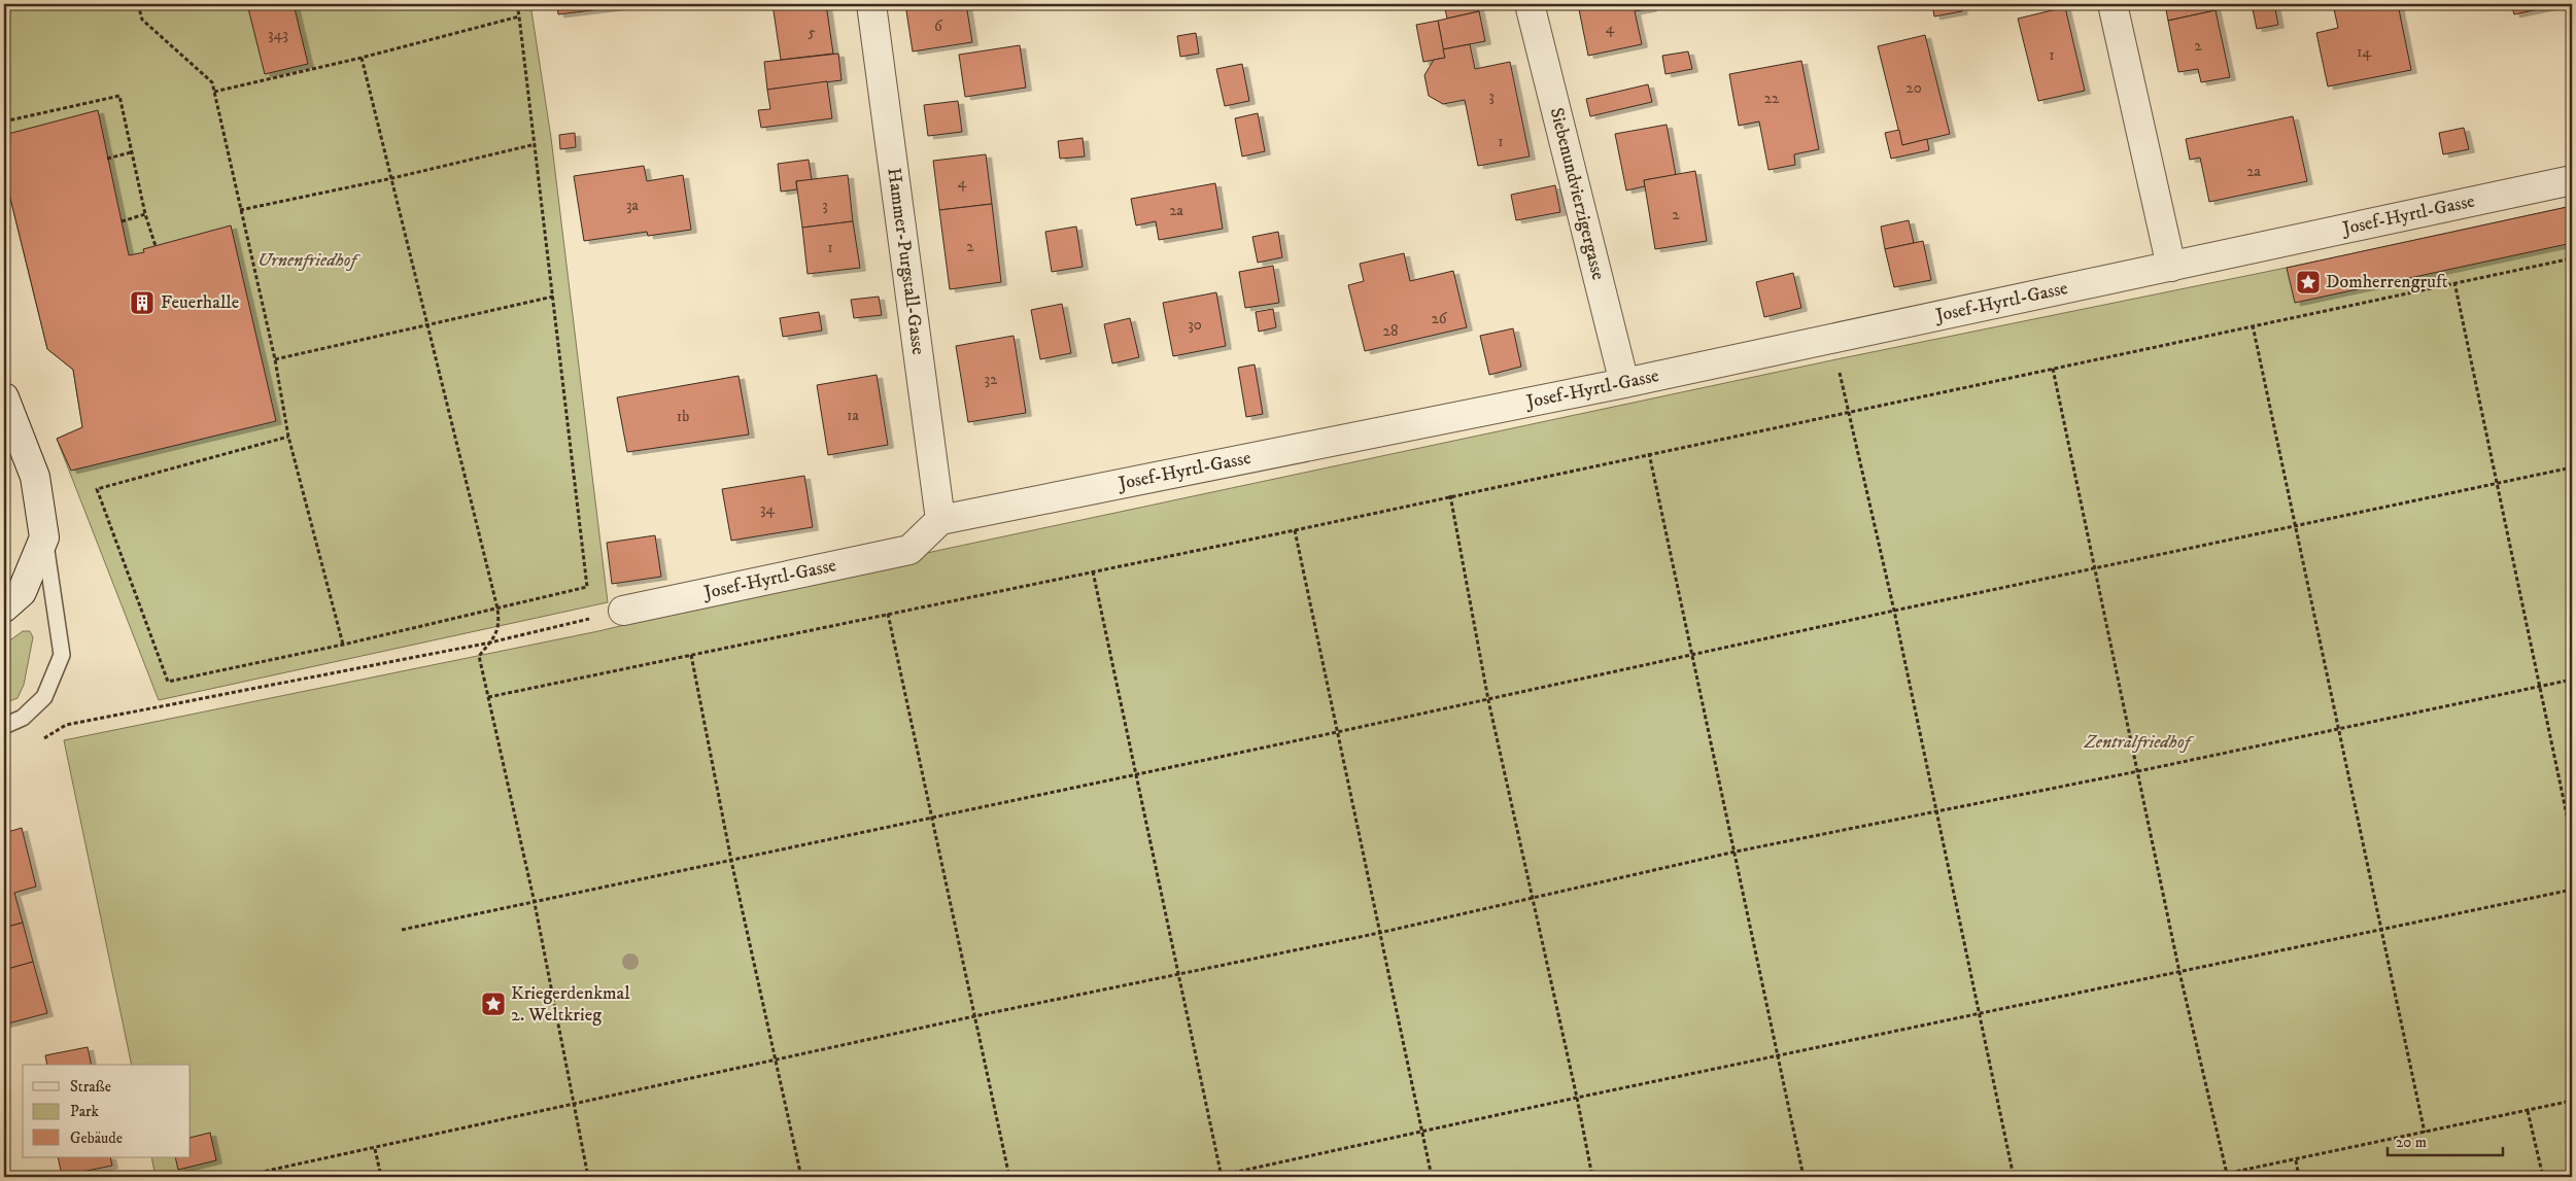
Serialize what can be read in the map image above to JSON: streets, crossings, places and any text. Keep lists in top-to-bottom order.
{
  "streets": {
    "street": ["Siebenundvierzigergasse", "Josef-Hyrtl-Gasse", "Hammer-Purgstall-Gasse"]
  },
  "crossings": [
    ["Siebenundvierzigergasse", "Josef-Hyrtl-Gasse"],
    ["Josef-Hyrtl-Gasse", "Hammer-Purgstall-Gasse"]
  ],
  "parks": ["Urnenfriedhof", "Zentralfriedhof"],
  "places": {
    "place": ["Domherrengruft", "Kriegerdenkmal 2. Weltkrieg"],
    "building": ["Feuerhalle"]
  },
  "house_numbers": [
    "6",
    "4",
    "5",
    "343",
    "2",
    "14",
    "1",
    "20",
    "3",
    "22",
    "1",
    "2a",
    "4",
    "3a",
    "3",
    "2a",
    "2",
    "2",
    "1",
    "26",
    "30",
    "28",
    "32",
    "1a",
    "1b",
    "34"
  ],
  "legend": ["Straße", "Park", "Gebäude"],
  "scale_bar": "20 m"
}
